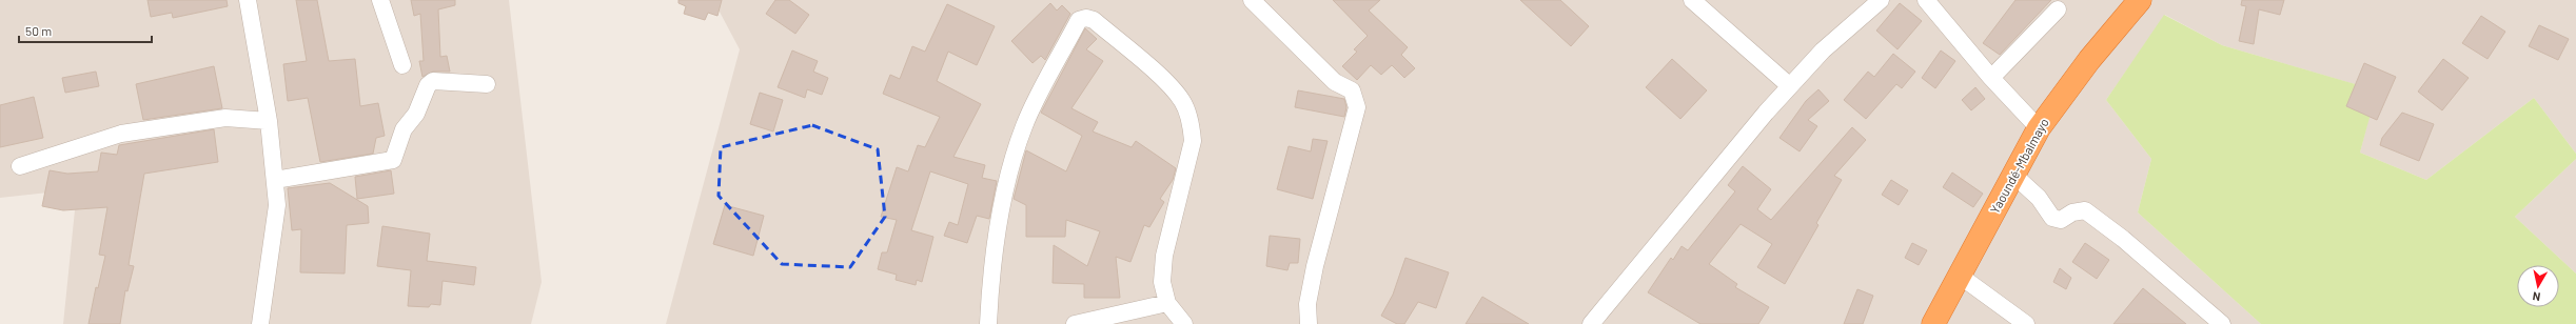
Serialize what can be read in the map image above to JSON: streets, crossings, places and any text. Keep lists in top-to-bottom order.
{
  "streets": {
    "highway": ["Yaoundé-Mbalmayo"]
  },
  "scale_bar": "50 m",
  "north": "bottom"
}
